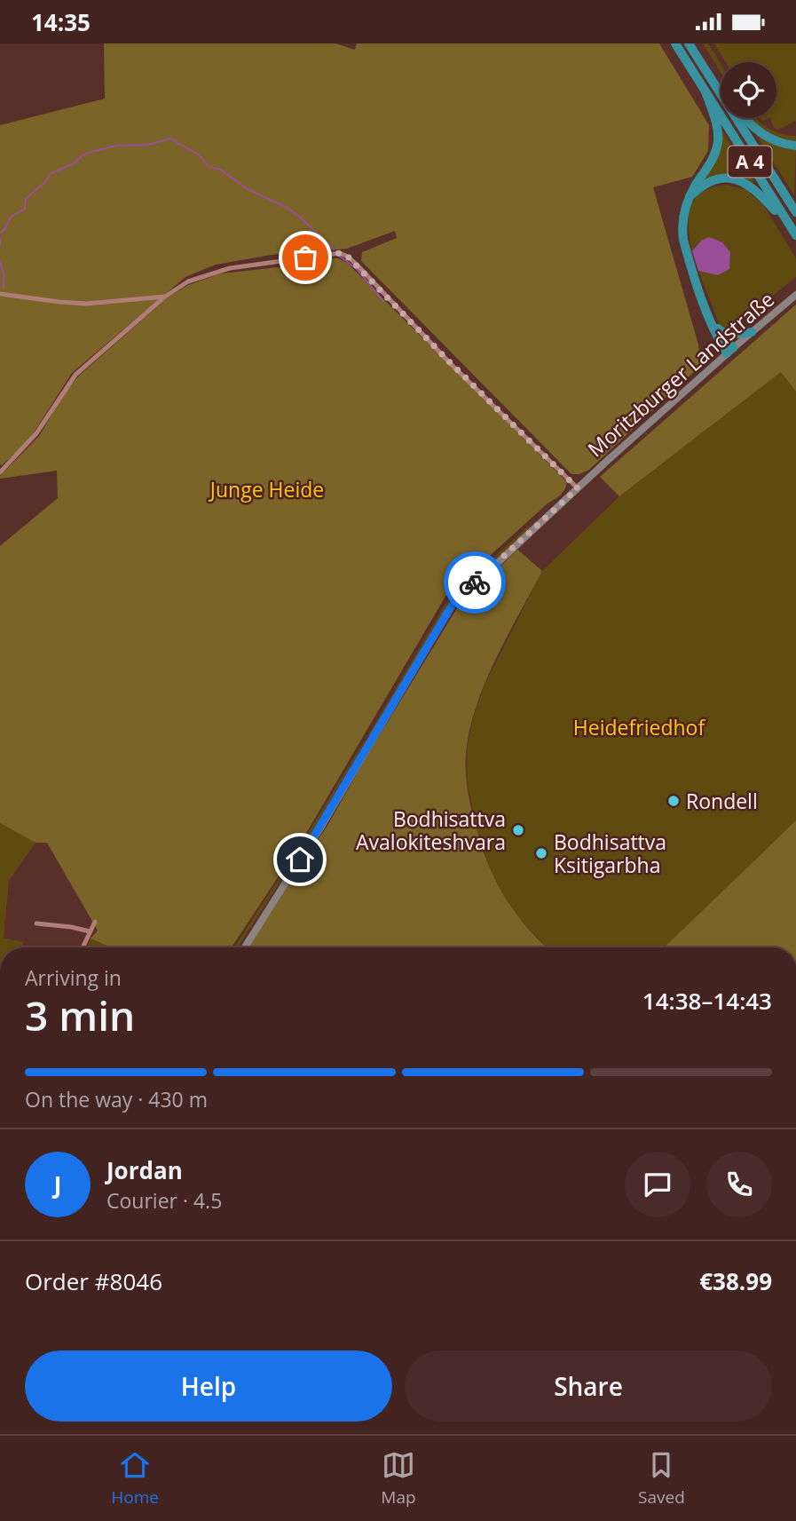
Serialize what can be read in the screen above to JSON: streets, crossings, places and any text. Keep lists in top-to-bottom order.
{
  "streets": {
    "highway": ["A 4"],
    "main road": ["Moritzburger Landstraße"]
  },
  "parks": ["Junge Heide", "Heidefriedhof"],
  "places": ["Rondell", "Bodhisattva Avalokiteshvara", "Bodhisattva Ksitigarbha"],
  "page": {
    "status": "14:35",
    "heading": ["3 min", "Arriving in", "14:38–14:43"],
    "panel": [
      "Jordan",
      "Courier · 4.5",
      "Order #8046",
      "€38.99"
    ],
    "bar": "On the way · 430 m",
    "round": "J",
    "buttons": ["Help", "Share"],
    "tabs": ["Home", "Map", "Saved"]
  }
}
